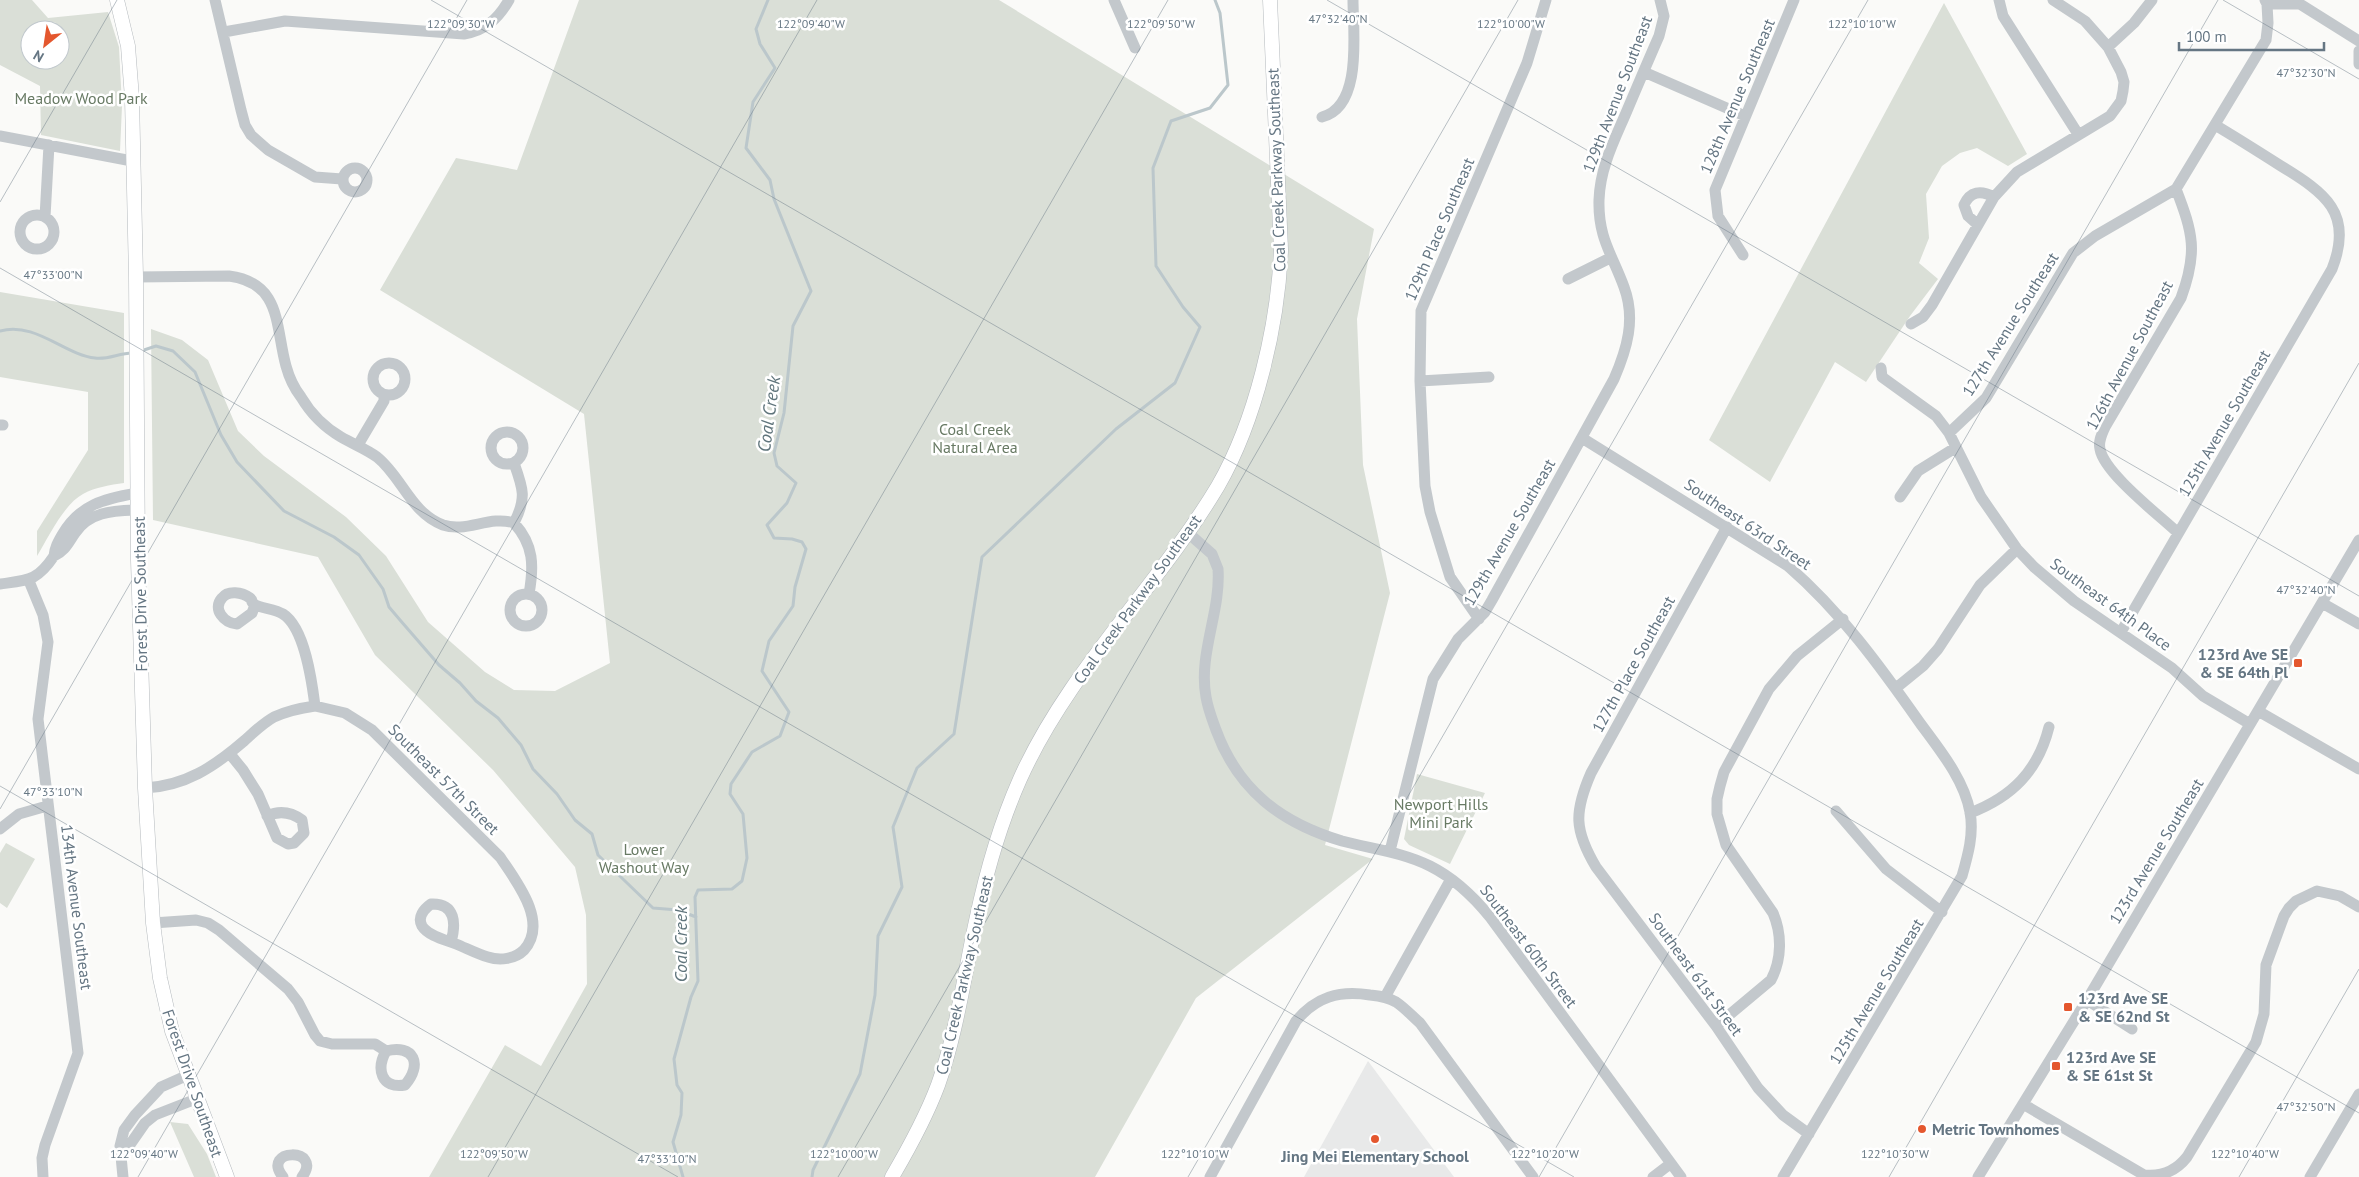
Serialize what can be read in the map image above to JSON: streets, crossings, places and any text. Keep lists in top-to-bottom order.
{
  "streets": {
    "main road": ["Coal Creek Parkway Southeast", "Forest Drive Southeast"],
    "street": [
      "129th Avenue Southeast",
      "128th Avenue Southeast",
      "129th Place Southeast",
      "127th Avenue Southeast",
      "126th Avenue Southeast",
      "125th Avenue Southeast",
      "Southeast 63rd Street",
      "Southeast 64th Place",
      "127th Place Southeast",
      "Southeast 57th Street",
      "123rd Avenue Southeast",
      "134th Avenue Southeast",
      "Southeast 60th Street",
      "Southeast 61st Street"
    ]
  },
  "crossings": [
    ["129th Avenue Southeast", "129th Place Southeast"],
    ["129th Avenue Southeast", "Southeast 63rd Street"],
    ["129th Avenue Southeast", "Southeast 60th Street"],
    ["Coal Creek Parkway Southeast", "Southeast 60th Street"],
    ["127th Avenue Southeast", "126th Avenue Southeast"],
    ["127th Avenue Southeast", "125th Avenue Southeast"],
    ["127th Avenue Southeast", "Southeast 64th Place"],
    ["126th Avenue Southeast", "125th Avenue Southeast"],
    ["125th Avenue Southeast", "Southeast 63rd Street"],
    ["125th Avenue Southeast", "Southeast 64th Place"],
    ["125th Avenue Southeast", "Southeast 61st Street"],
    ["Southeast 63rd Street", "127th Place Southeast"],
    ["Southeast 64th Place", "123rd Avenue Southeast"],
    ["127th Place Southeast", "Southeast 61st Street"]
  ],
  "water": ["Coal Creek"],
  "parks": [
    "Meadow Wood Park",
    "Coal Creek Natural Area",
    "Newport Hills Mini Park",
    "Lower Washout Way"
  ],
  "places": {
    "transit": ["123rd Ave SE & SE 64th Pl", "123rd Ave SE & SE 62nd St", "123rd Ave SE & SE 61st St"],
    "other": ["Metric Townhomes", "Jing Mei Elementary School"]
  },
  "scale_bar": "100 m",
  "north": "bottom left",
  "coordinates": [
    "47°32'40\"N",
    "122°09'30\"W",
    "122°09'40\"W",
    "122°09'50\"W",
    "122°10'00\"W",
    "122°10'10\"W",
    "47°32'30\"N",
    "47°33'00\"N",
    "47°33'10\"N",
    "47°32'50\"N",
    "122°10'20\"W",
    "122°10'30\"W",
    "122°10'40\"W"
  ]
}
